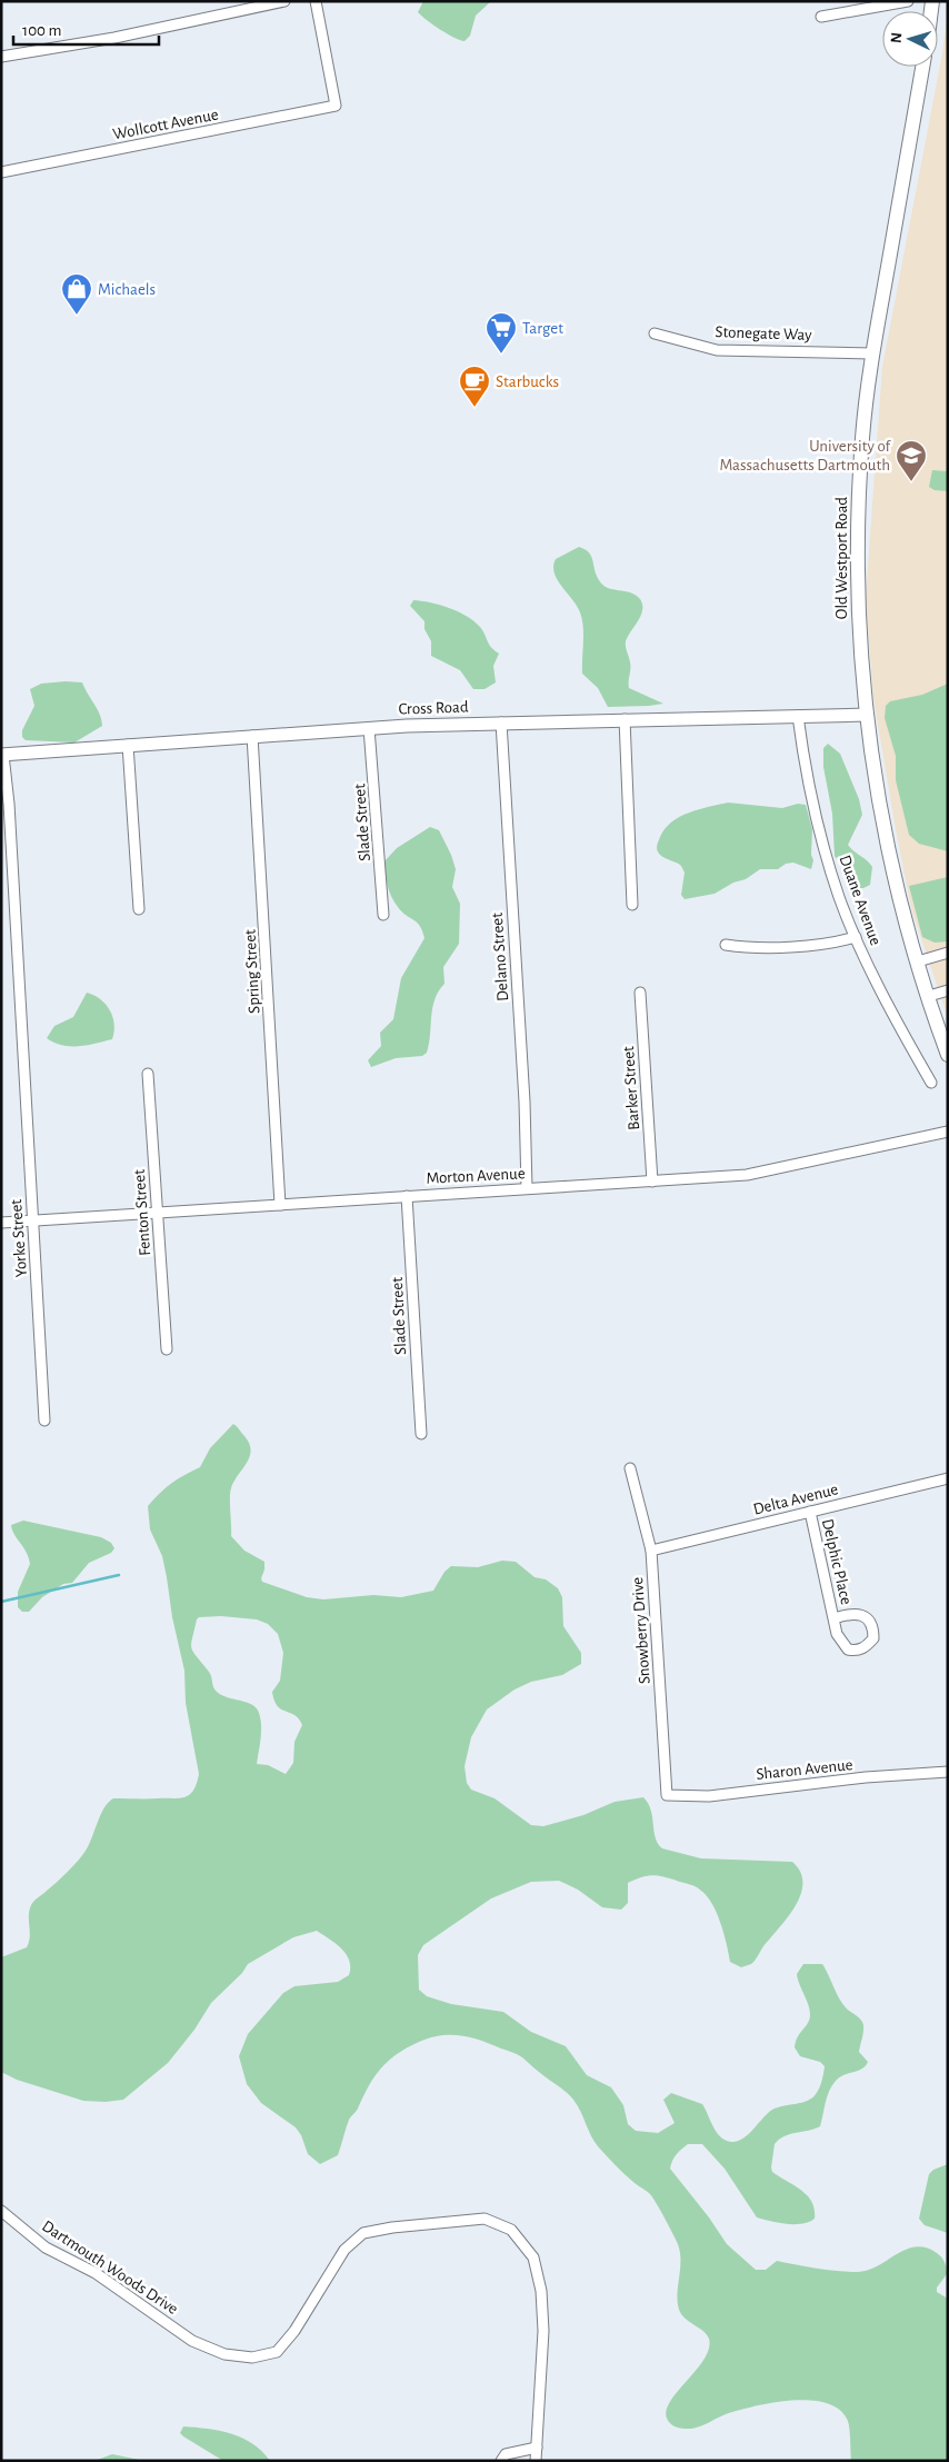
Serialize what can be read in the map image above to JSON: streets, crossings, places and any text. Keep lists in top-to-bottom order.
{
  "streets": {
    "main road": ["Old Westport Road"],
    "street": [
      "Wollcott Avenue",
      "Stonegate Way",
      "Cross Road",
      "Slade Street",
      "Duane Avenue",
      "Delano Street",
      "Spring Street",
      "Barker Street",
      "Morton Avenue",
      "Fenton Street",
      "Yorke Street",
      "Delta Avenue",
      "Delphic Place",
      "Snowberry Drive",
      "Sharon Avenue",
      "Dartmouth Woods Drive"
    ]
  },
  "crossings": [
    ["Stonegate Way", "Old Westport Road"],
    ["Old Westport Road", "Cross Road"],
    ["Cross Road", "Slade Street"],
    ["Cross Road", "Duane Avenue"],
    ["Cross Road", "Delano Street"],
    ["Cross Road", "Spring Street"],
    ["Cross Road", "Yorke Street"],
    ["Slade Street", "Morton Avenue"],
    ["Delano Street", "Morton Avenue"],
    ["Spring Street", "Morton Avenue"],
    ["Barker Street", "Morton Avenue"],
    ["Morton Avenue", "Fenton Street"],
    ["Morton Avenue", "Yorke Street"],
    ["Delta Avenue", "Delphic Place"],
    ["Delta Avenue", "Snowberry Drive"],
    ["Snowberry Drive", "Sharon Avenue"]
  ],
  "places": {
    "shop": ["Michaels"],
    "supermarket": ["Target"],
    "cafe": ["Starbucks"],
    "school or university": ["University of Massachusetts Dartmouth"]
  },
  "scale_bar": "100 m",
  "north": "left"
}
